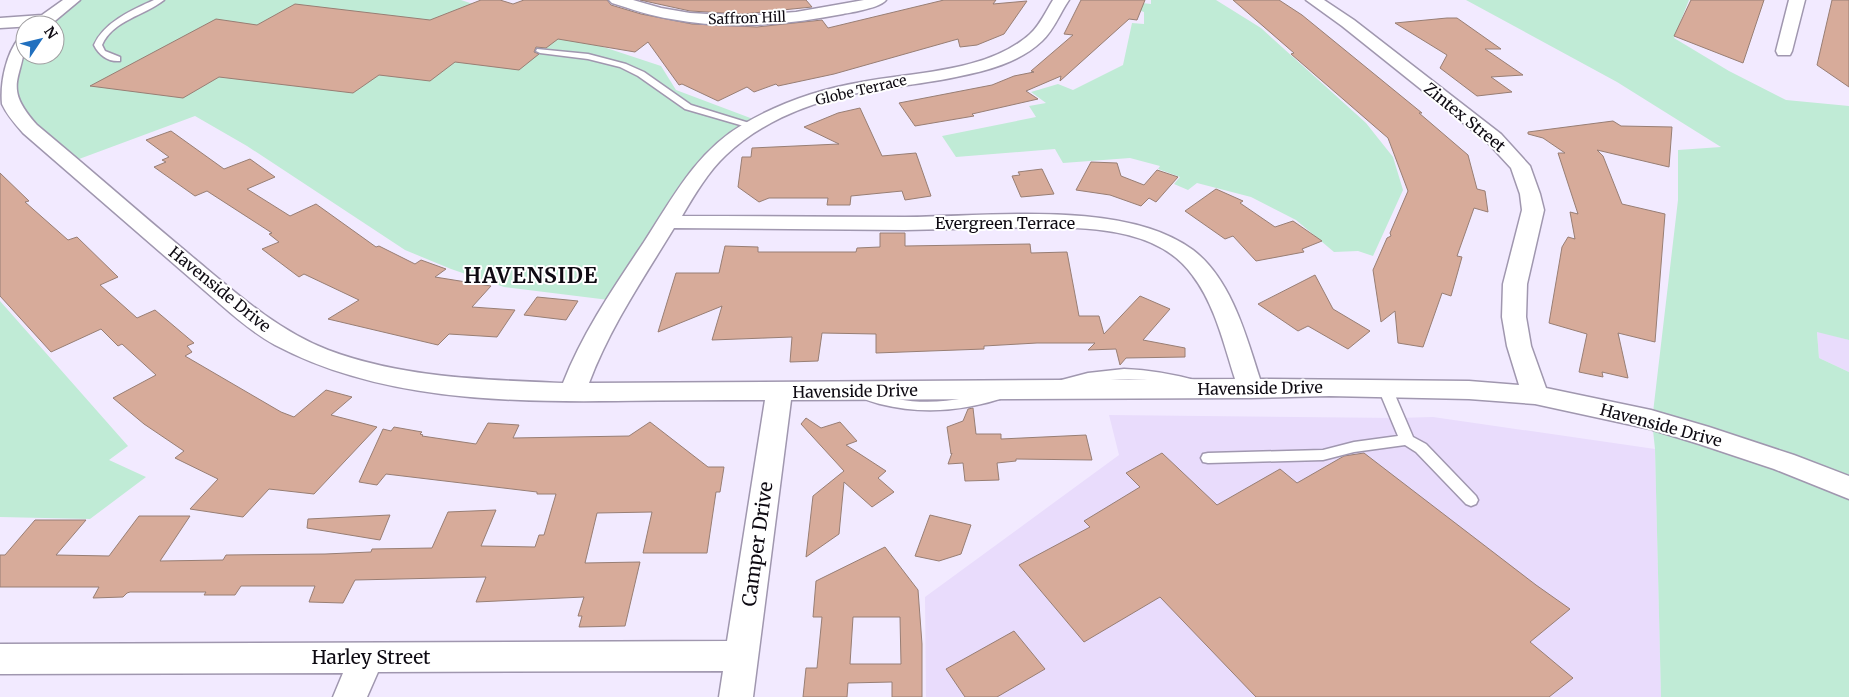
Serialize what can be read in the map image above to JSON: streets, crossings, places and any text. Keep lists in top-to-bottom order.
{
  "streets": {
    "street": [
      "Saffron Hill",
      "Globe Terrace",
      "Zintex Street",
      "Evergreen Terrace",
      "Havenside Drive",
      "Camper Drive",
      "Harley Street"
    ]
  },
  "crossings": [
    ["Globe Terrace", "Evergreen Terrace"],
    ["Globe Terrace", "Havenside Drive"],
    ["Zintex Street", "Havenside Drive"],
    ["Evergreen Terrace", "Havenside Drive"],
    ["Havenside Drive", "Camper Drive"],
    ["Camper Drive", "Harley Street"]
  ],
  "districts": ["HAVENSIDE"],
  "north": "top right"
}
